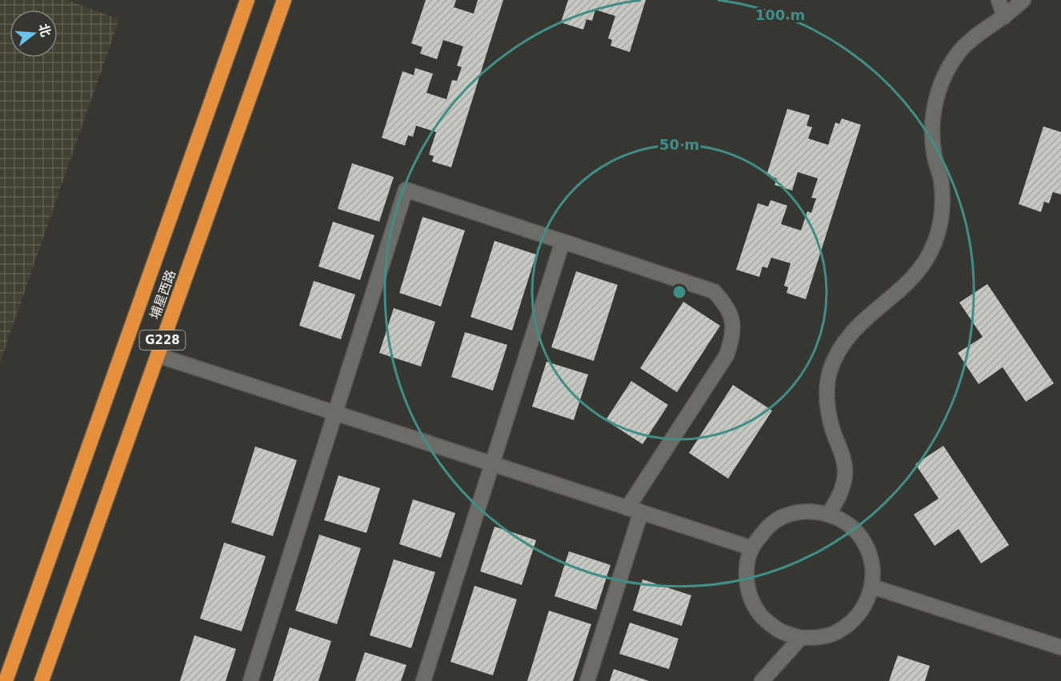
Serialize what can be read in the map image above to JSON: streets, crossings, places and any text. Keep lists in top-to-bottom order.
{
  "streets": {
    "highway": ["埔星西路", "G228"]
  },
  "north": "right",
  "rings": ["100 m", "50 m"]
}
